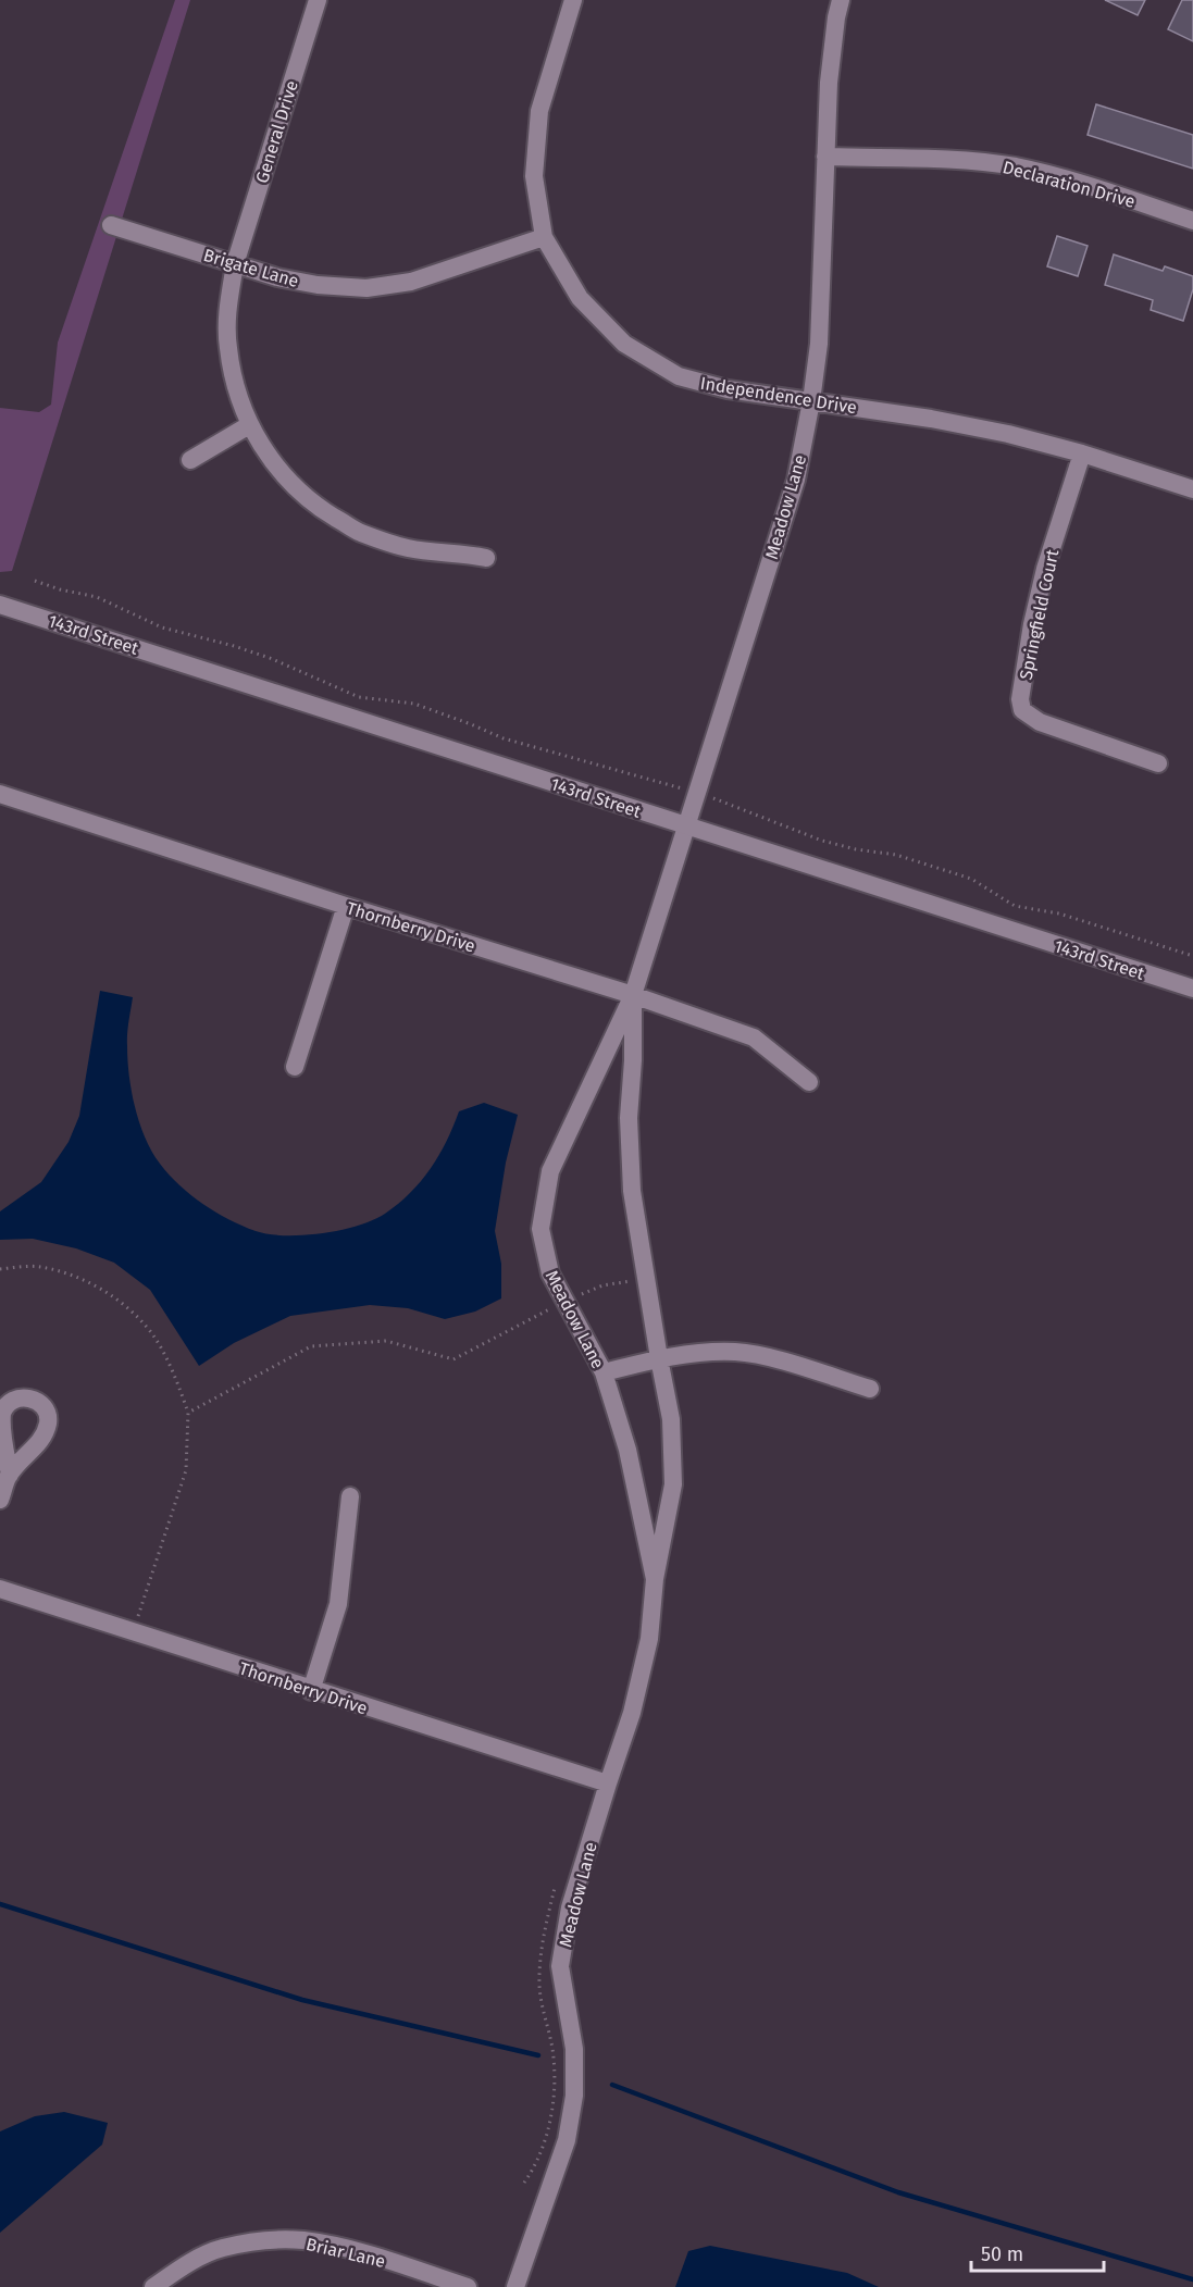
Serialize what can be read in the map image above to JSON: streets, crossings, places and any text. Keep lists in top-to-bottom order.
{
  "streets": {
    "street": [
      "General Drive",
      "Declaration Drive",
      "Brigate Lane",
      "Independence Drive",
      "Meadow Lane",
      "Springfield Court",
      "143rd Street",
      "Thornberry Drive",
      "Briar Lane"
    ]
  },
  "crossings": [
    ["General Drive", "Brigate Lane"],
    ["Declaration Drive", "Meadow Lane"],
    ["Brigate Lane", "Independence Drive"],
    ["Independence Drive", "Meadow Lane"],
    ["Independence Drive", "Springfield Court"],
    ["Meadow Lane", "143rd Street"],
    ["Meadow Lane", "Thornberry Drive"]
  ],
  "scale_bar": "50 m"
}
